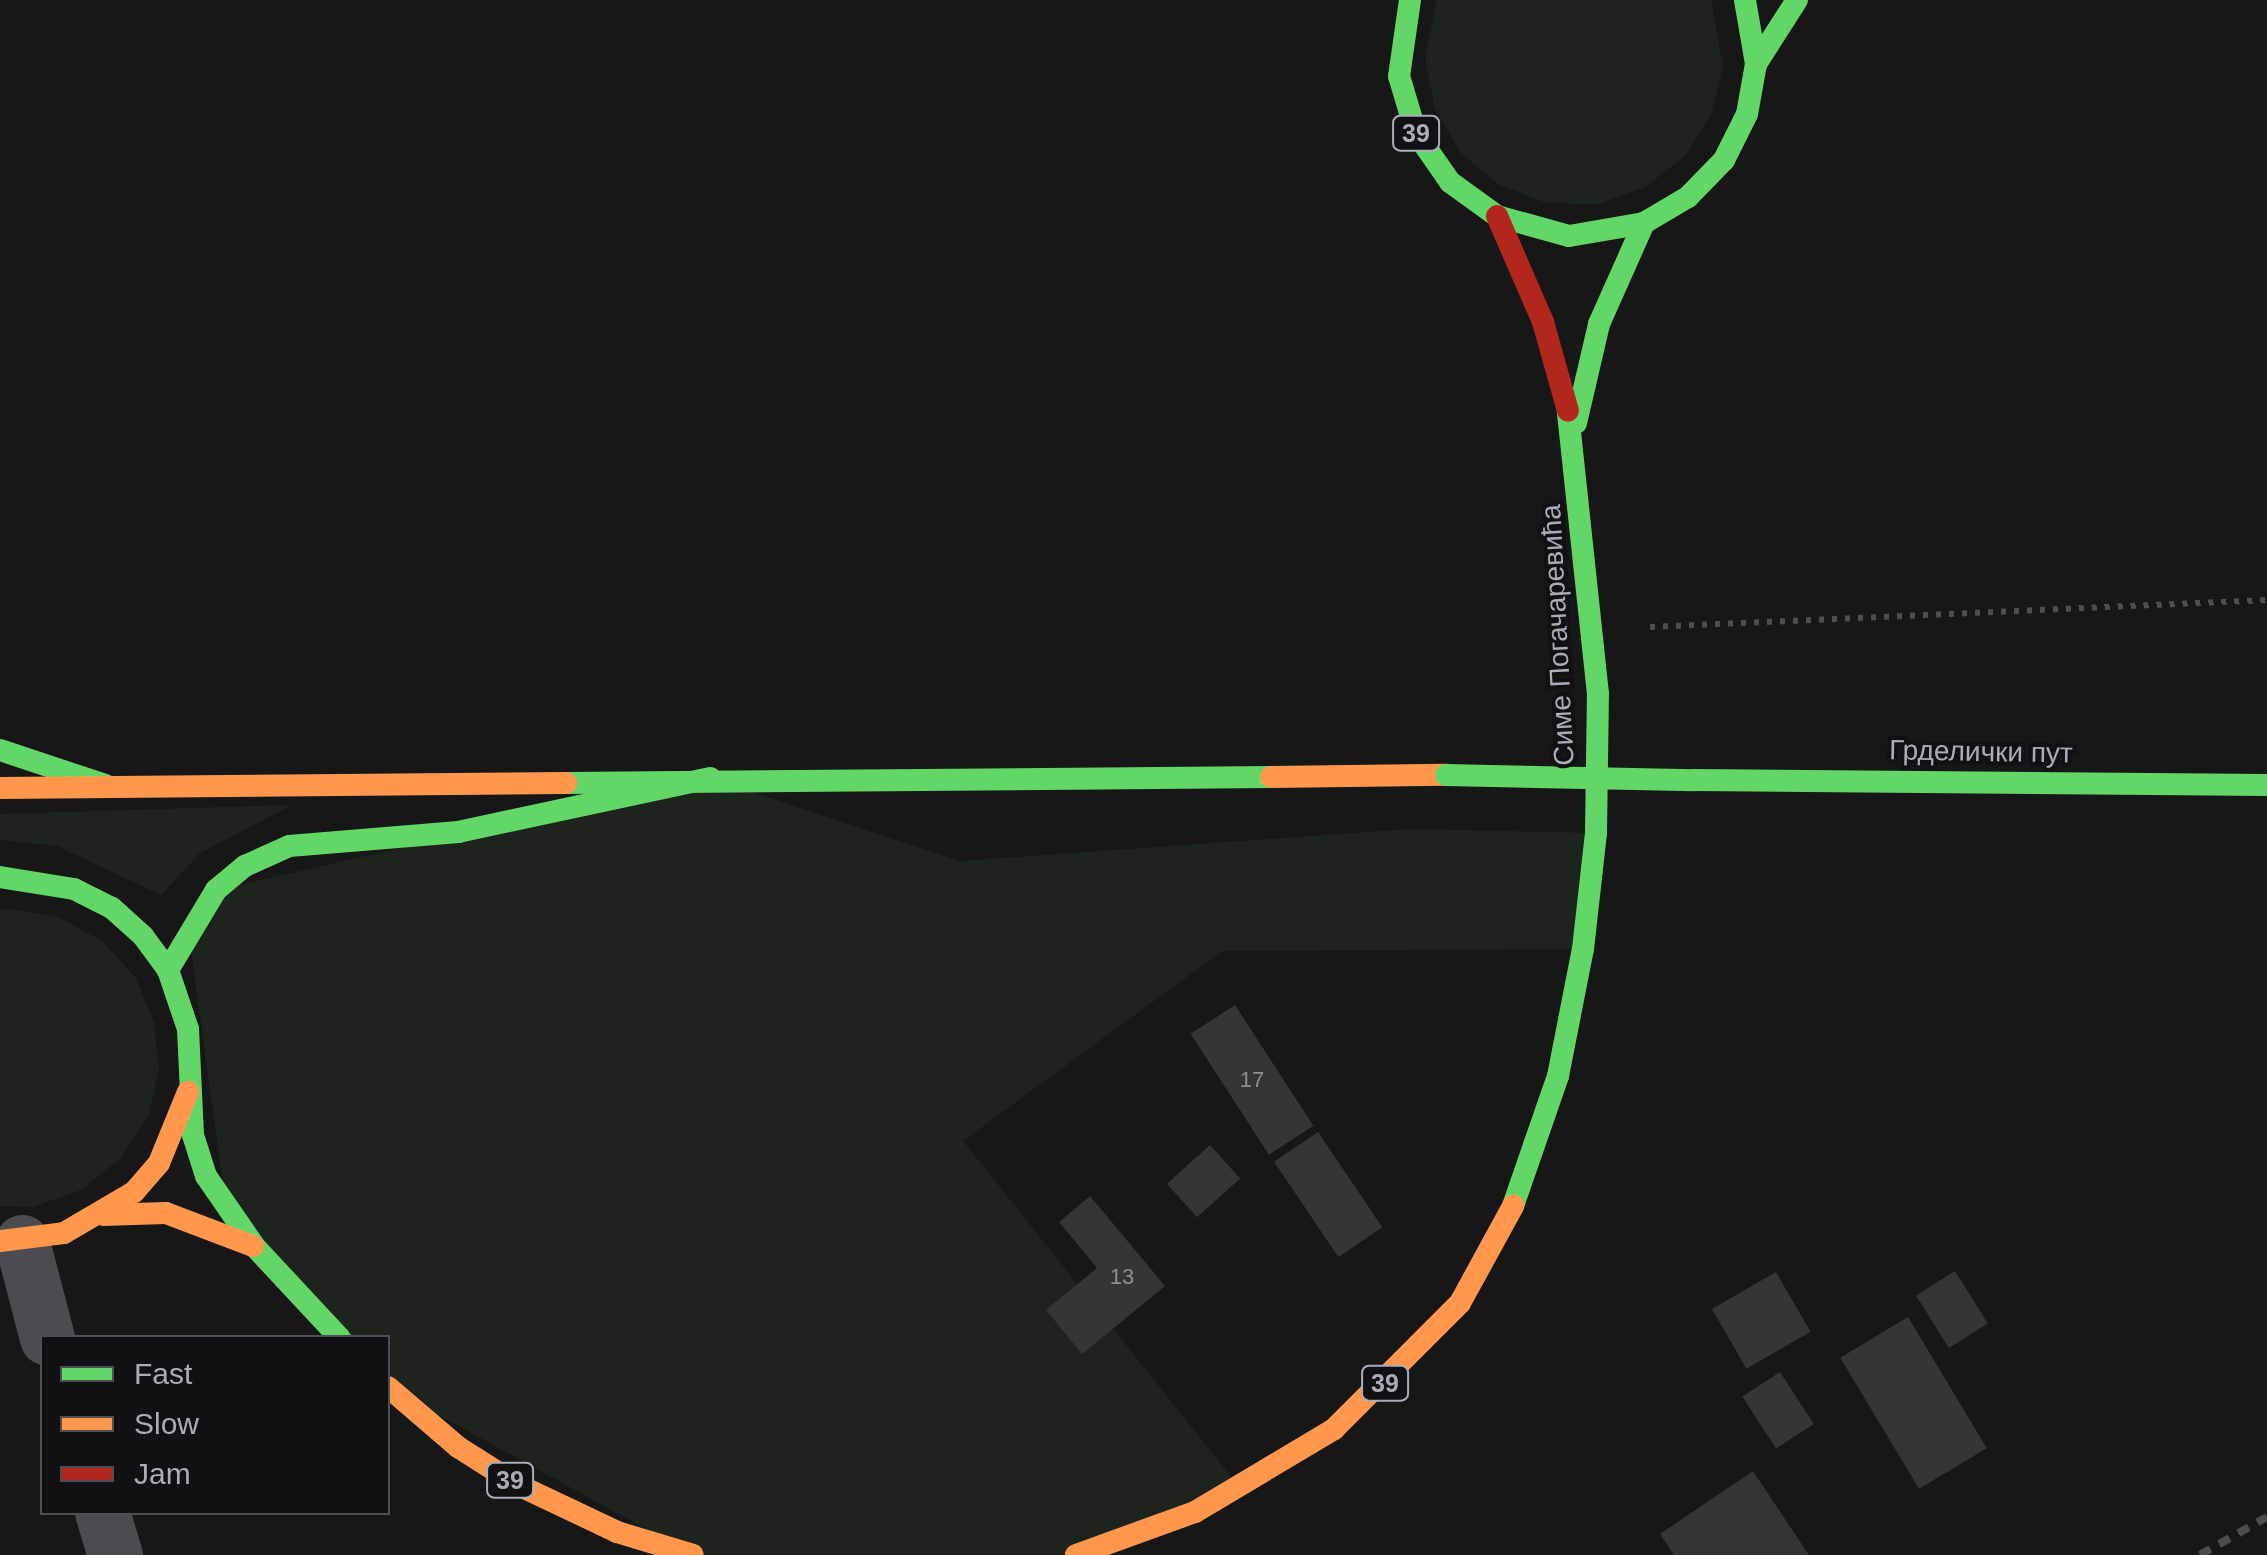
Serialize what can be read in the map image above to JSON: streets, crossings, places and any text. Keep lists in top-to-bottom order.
{
  "streets": {
    "main road": ["39", "Симе Погачаревића", "Грделички пут"]
  },
  "crossings": [
    ["39", "Симе Погачаревића"]
  ],
  "house_numbers": ["17", "13"],
  "legend": ["Fast", "Slow", "Jam"]
}
